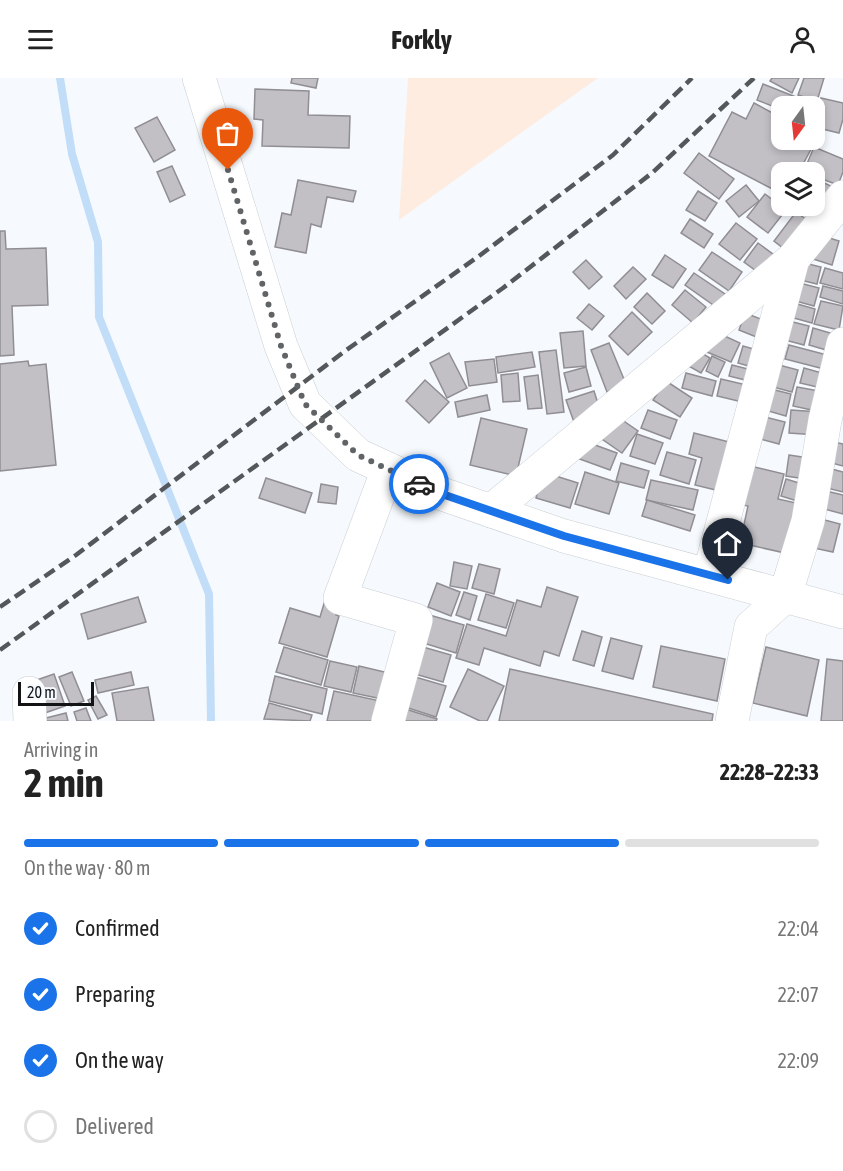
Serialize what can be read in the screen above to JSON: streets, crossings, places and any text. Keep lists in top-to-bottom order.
{
  "scale_bar": "20 m",
  "north": "bottom",
  "page": {
    "header": "Forkly",
    "scale": "20 m",
    "heading": ["2 min", "Arriving in", "22:28–22:33"],
    "bar": "On the way · 80 m",
    "list": [
      ["Confirmed", "22:04"],
      ["Preparing", "22:07"],
      ["On the way", "22:09"],
      "Delivered"
    ]
  }
}
